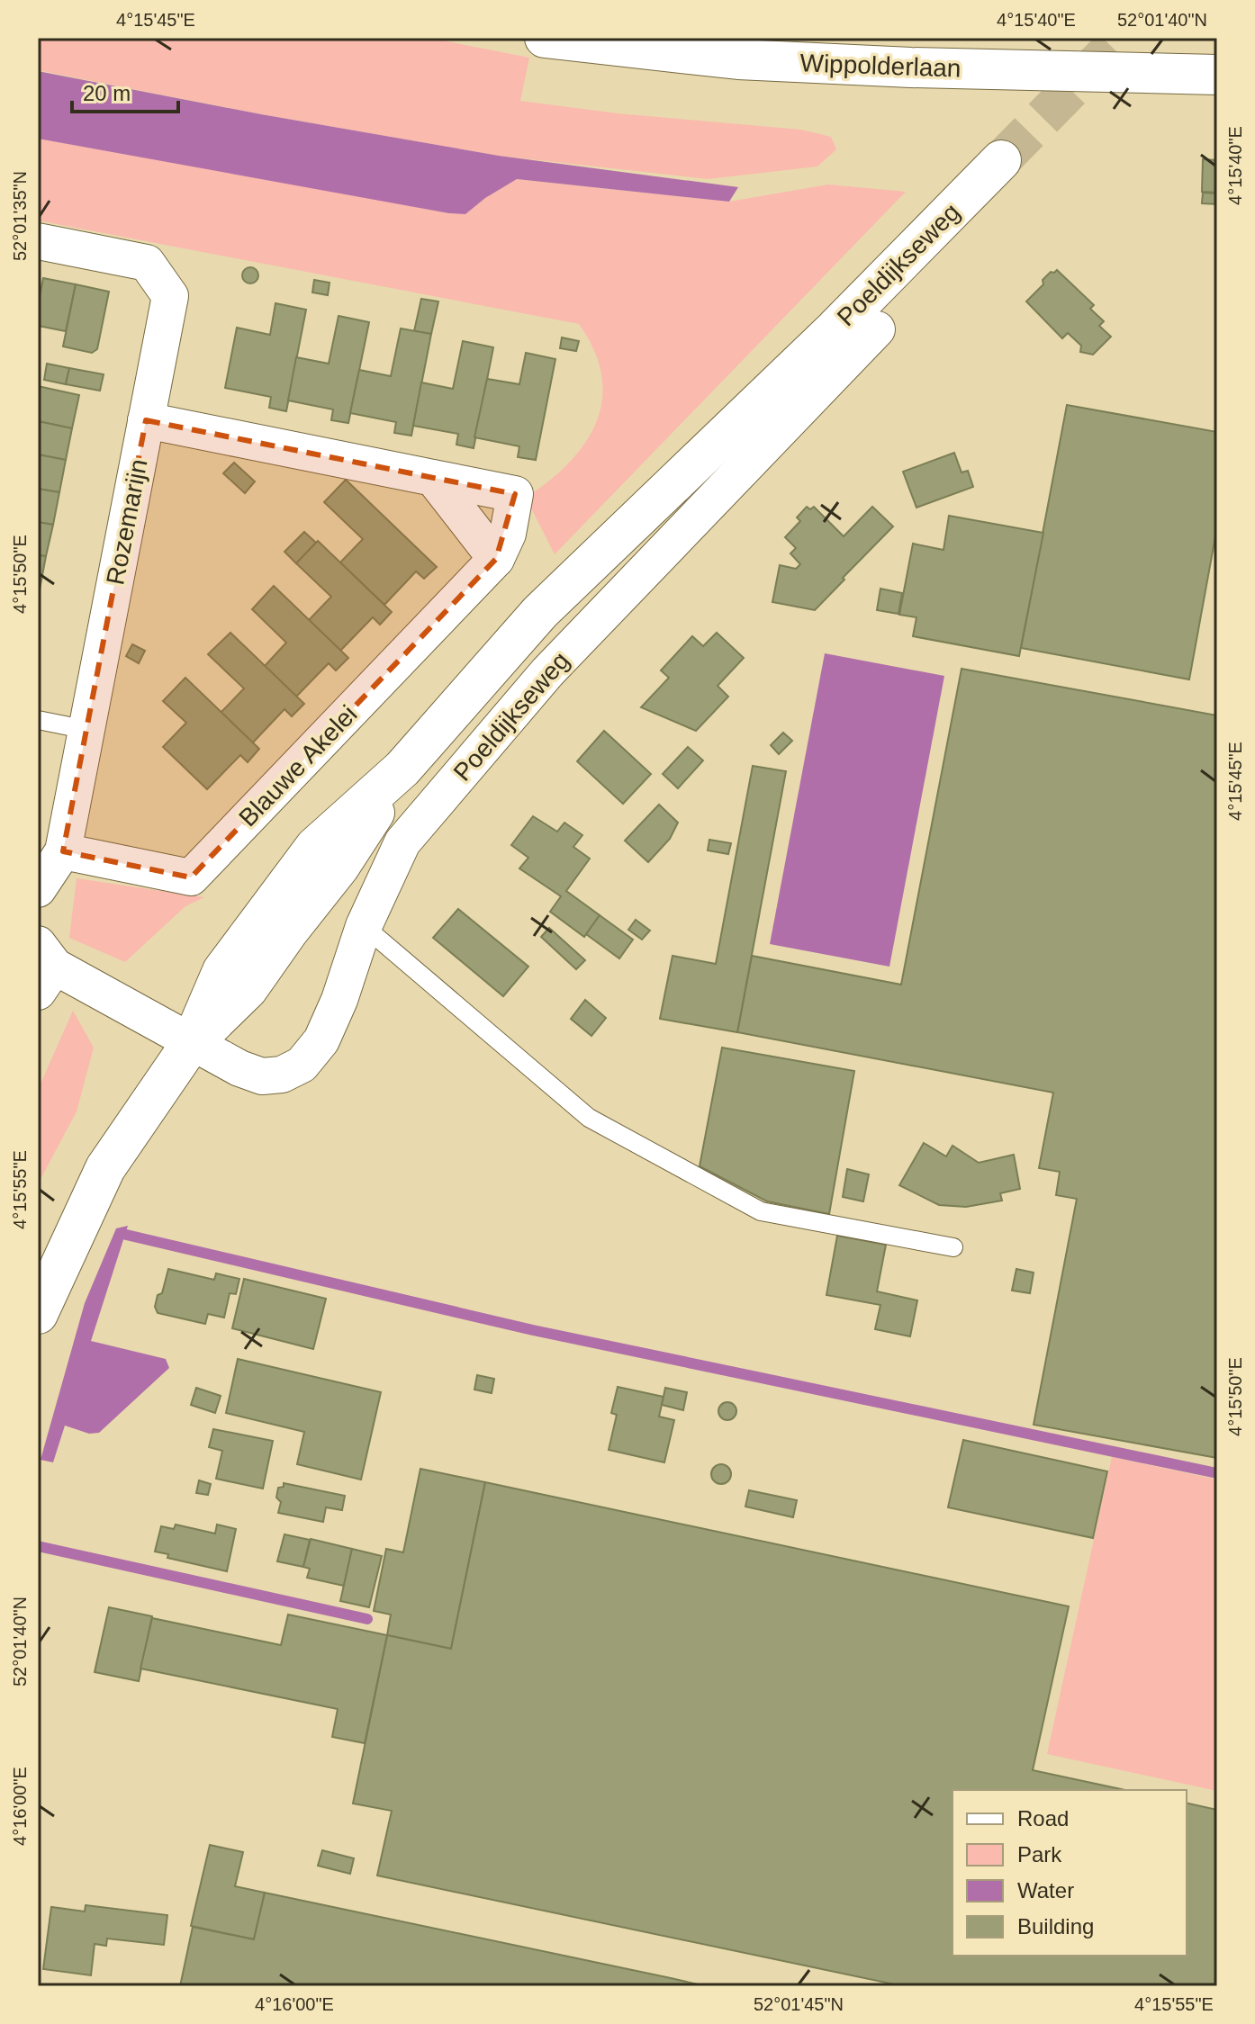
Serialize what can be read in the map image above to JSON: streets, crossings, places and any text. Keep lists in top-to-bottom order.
{
  "streets": {
    "street": [
      "Wippolderlaan",
      "Poeldijkseweg",
      "Rozemarijn",
      "Blauwe Akelei"
    ]
  },
  "crossings": [
    ["Rozemarijn", "Blauwe Akelei"]
  ],
  "legend": [
    "Road",
    "Park",
    "Water",
    "Building"
  ],
  "scale_bar": "20 m",
  "coordinates": [
    "4°15'45\"E",
    "4°15'40\"E",
    "52°01'40\"N",
    "52°01'35\"N",
    "4°15'50\"E",
    "4°15'55\"E",
    "4°16'00\"E",
    "52°01'45\"N"
  ]
}
